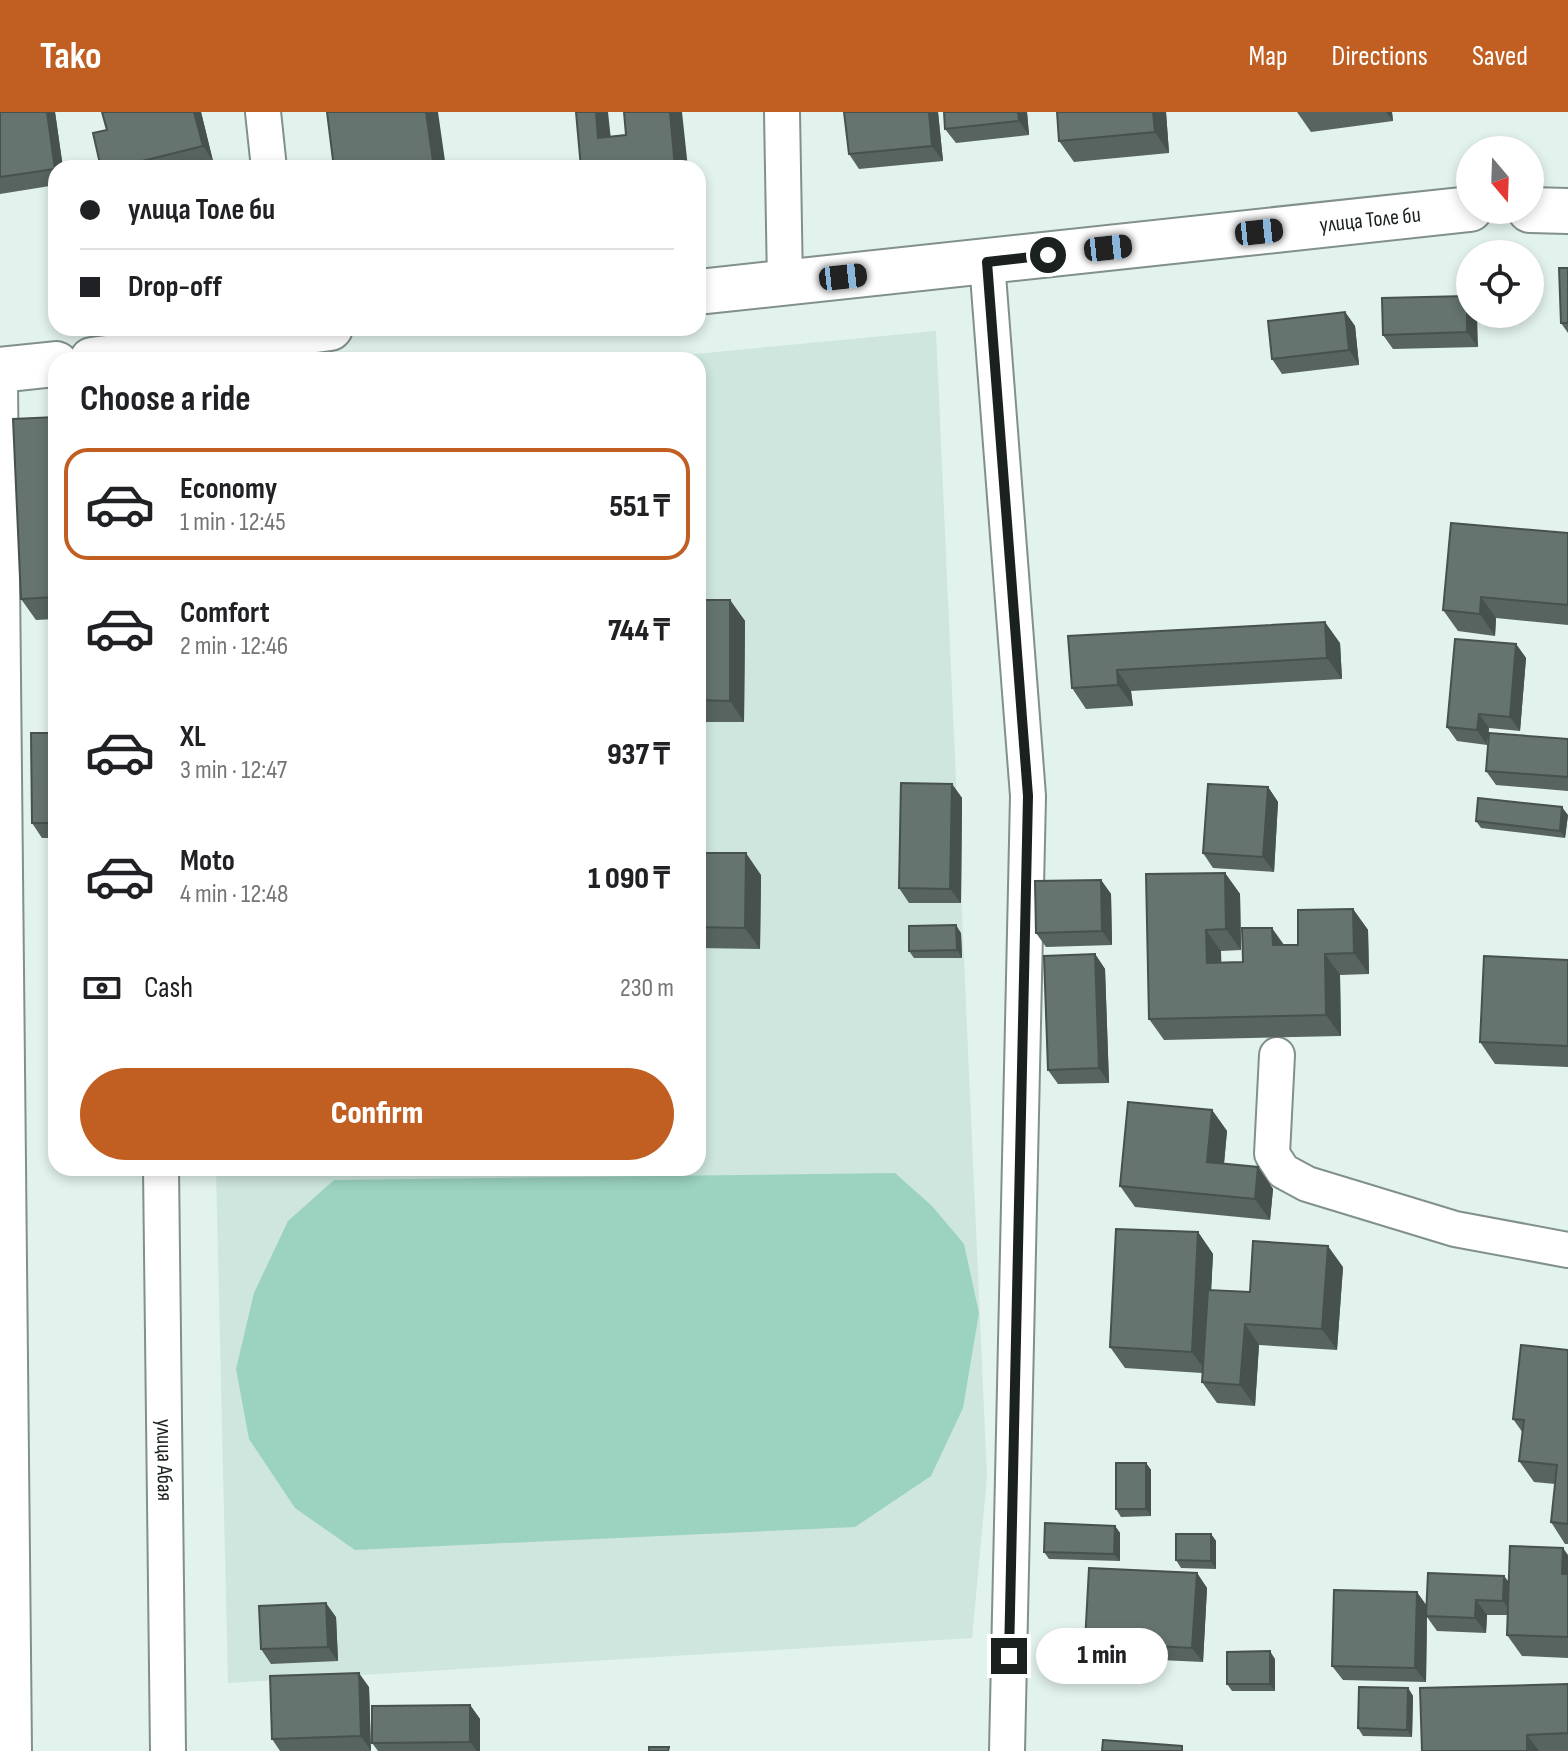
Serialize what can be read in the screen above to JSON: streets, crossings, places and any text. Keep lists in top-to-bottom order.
{
  "streets": {
    "main road": ["улица Толе би"],
    "street": ["улица Абая"]
  },
  "north": "bottom",
  "page": {
    "header": "Tako",
    "nav": ["Map", "Directions", "Saved"],
    "banner": ["улица Толе би", "Drop-off"],
    "heading": "Choose a ride",
    "list": [
      {
        "name": "Economy",
        "note": "1 min · 12:45",
        "value": "551 ₸"
      },
      {
        "name": "Comfort",
        "note": "2 min · 12:46",
        "value": "744 ₸"
      },
      {
        "name": "XL",
        "note": "3 min · 12:47",
        "value": "937 ₸"
      },
      {
        "name": "Moto",
        "note": "4 min · 12:48",
        "value": "1 090 ₸"
      }
    ],
    "pay": ["Cash", "230 m"],
    "buttons": "Confirm",
    "bubble": "1 min"
  }
}
